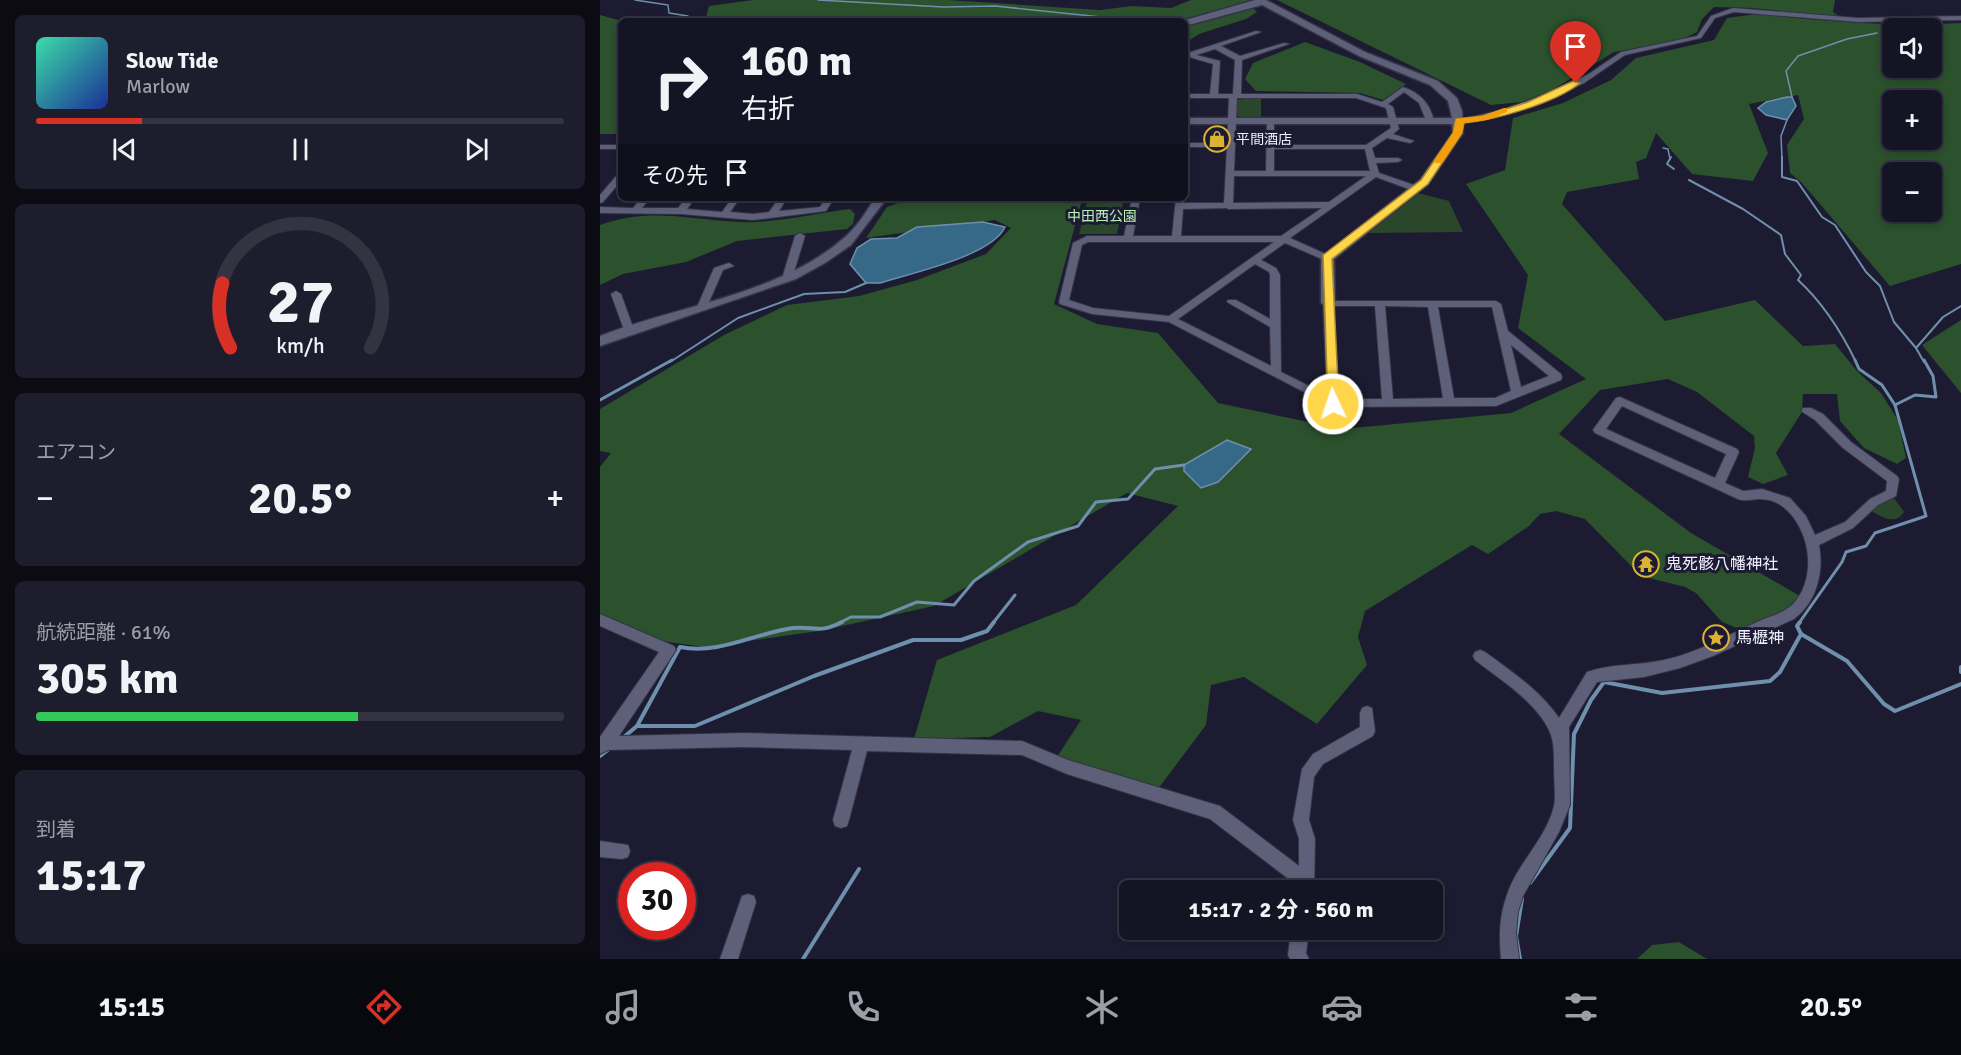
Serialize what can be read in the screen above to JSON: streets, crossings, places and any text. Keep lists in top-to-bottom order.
{
  "parks": ["中田西公園"],
  "places": {
    "shop": ["平間酒店"],
    "temple": ["鬼死骸八幡神社"],
    "place": ["馬櫪神"]
  },
  "page": {
    "map_buttons": ["+", "−"],
    "turn": ["160 m", "右折"],
    "song": ["Slow Tide", "Marlow"],
    "then": "その先",
    "tile": [
      "エアコン",
      ["航続距離 · 61%", "305 km"],
      ["到着", "15:17"]
    ],
    "heat": ["−", "20.5°", "+"],
    "limit": "30",
    "trip": "15:17 · 2 分 · 560 m",
    "tabs": ["15:15", "20.5°"],
    "gauge": ["27", "km/h"]
  }
}
